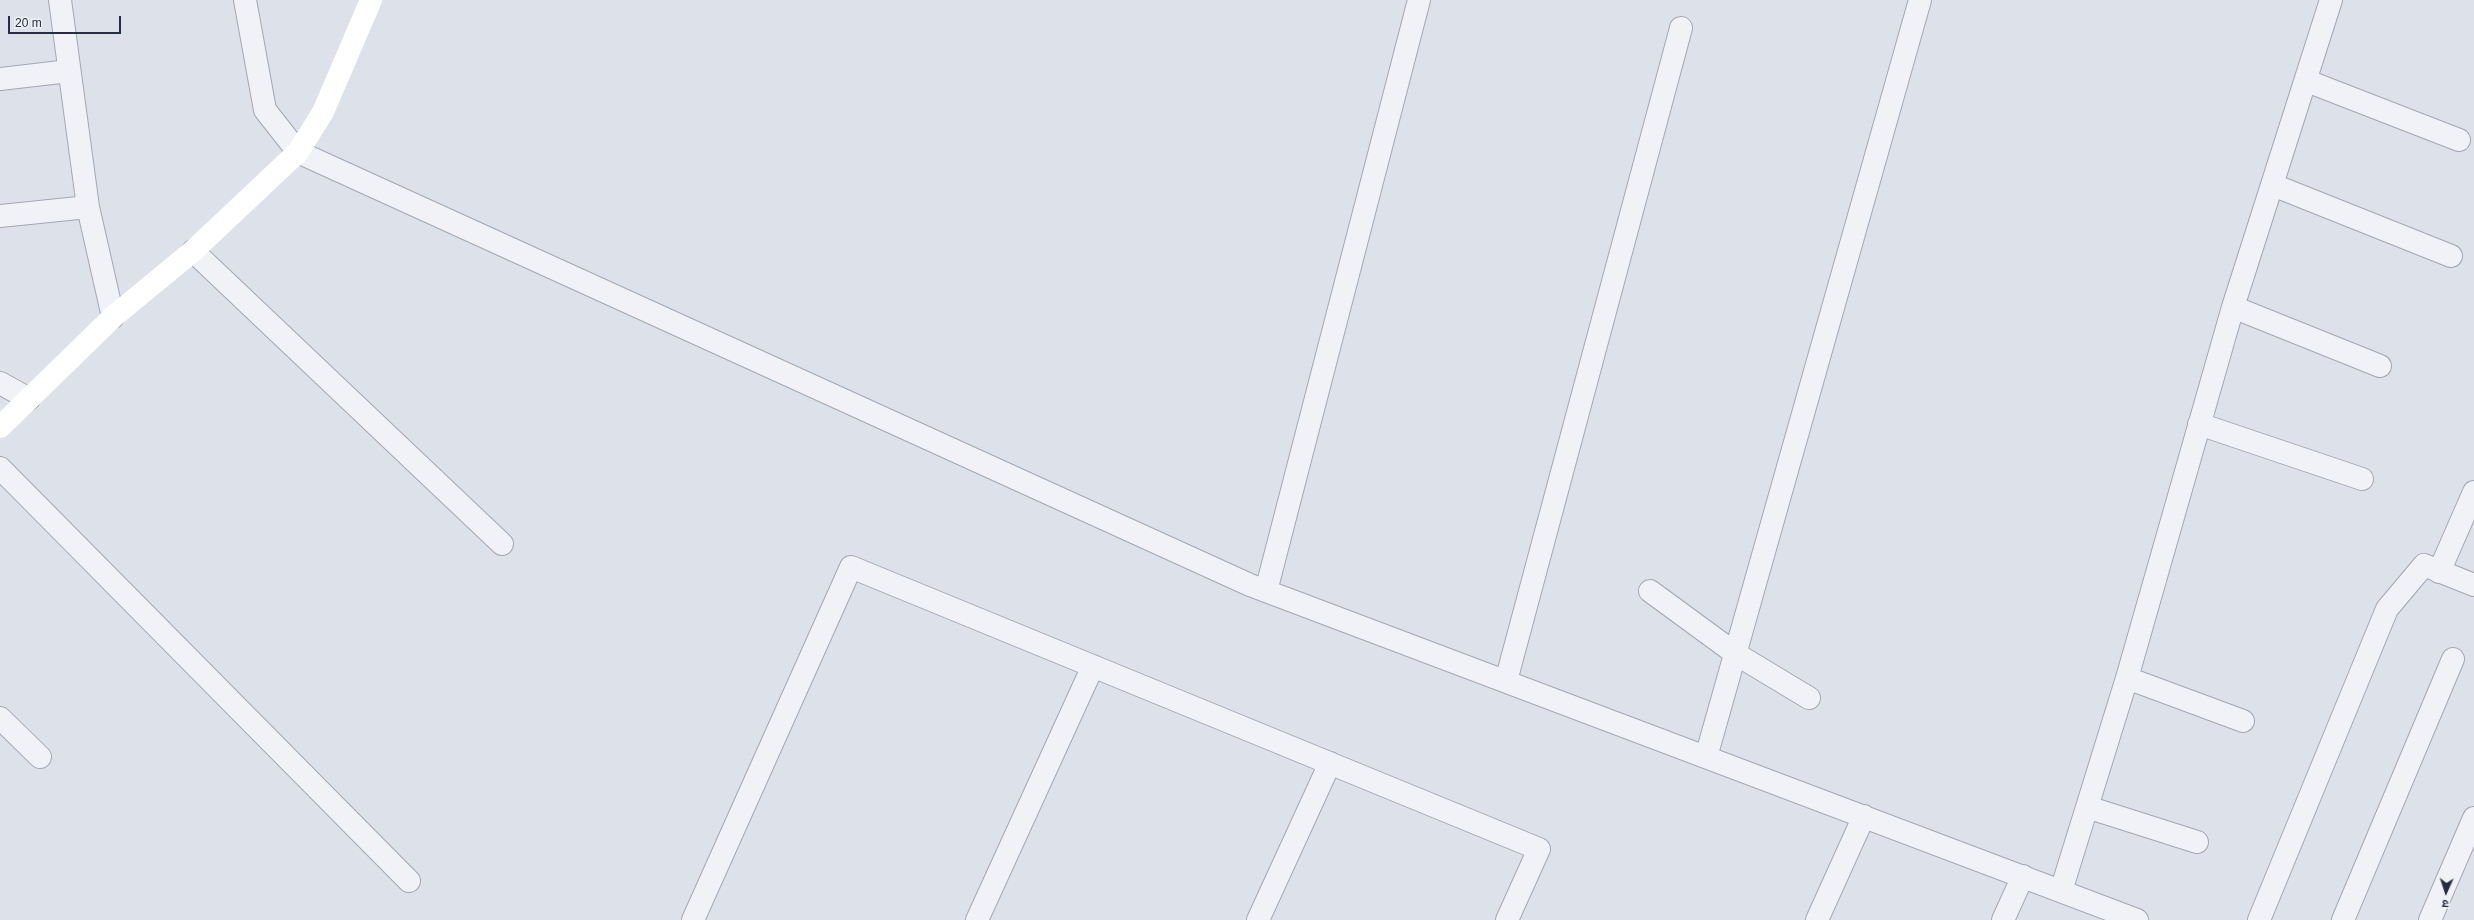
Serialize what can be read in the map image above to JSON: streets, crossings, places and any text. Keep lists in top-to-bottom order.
{
  "scale_bar": "20 m",
  "north": "bottom"
}
